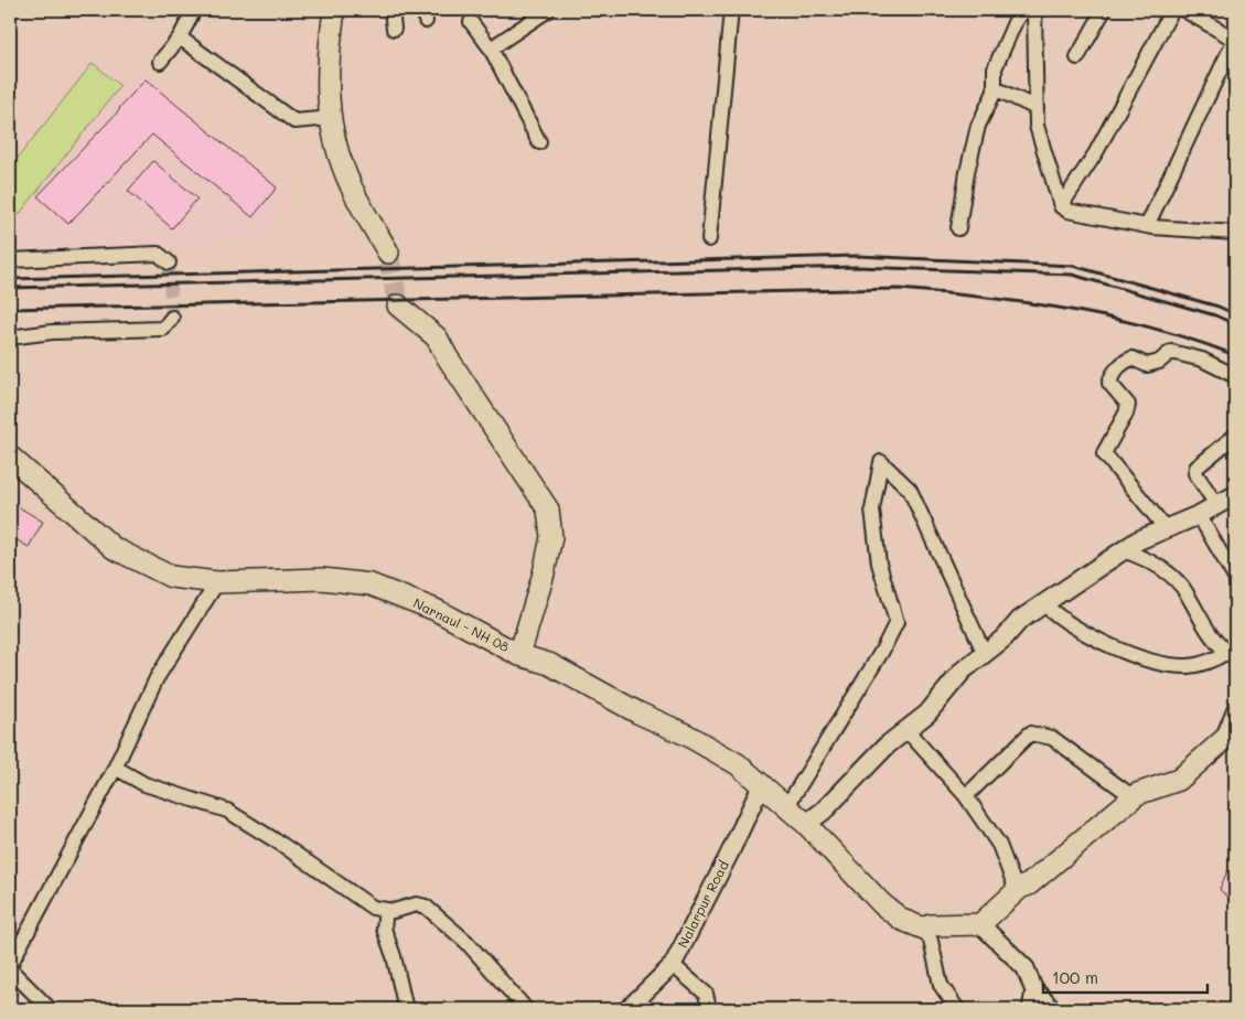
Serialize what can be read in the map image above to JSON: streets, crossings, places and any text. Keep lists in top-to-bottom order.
{
  "streets": {
    "main road": ["Narnaul - NH 08"],
    "street": ["Nalarpur Road"]
  },
  "scale_bar": "100 m"
}
